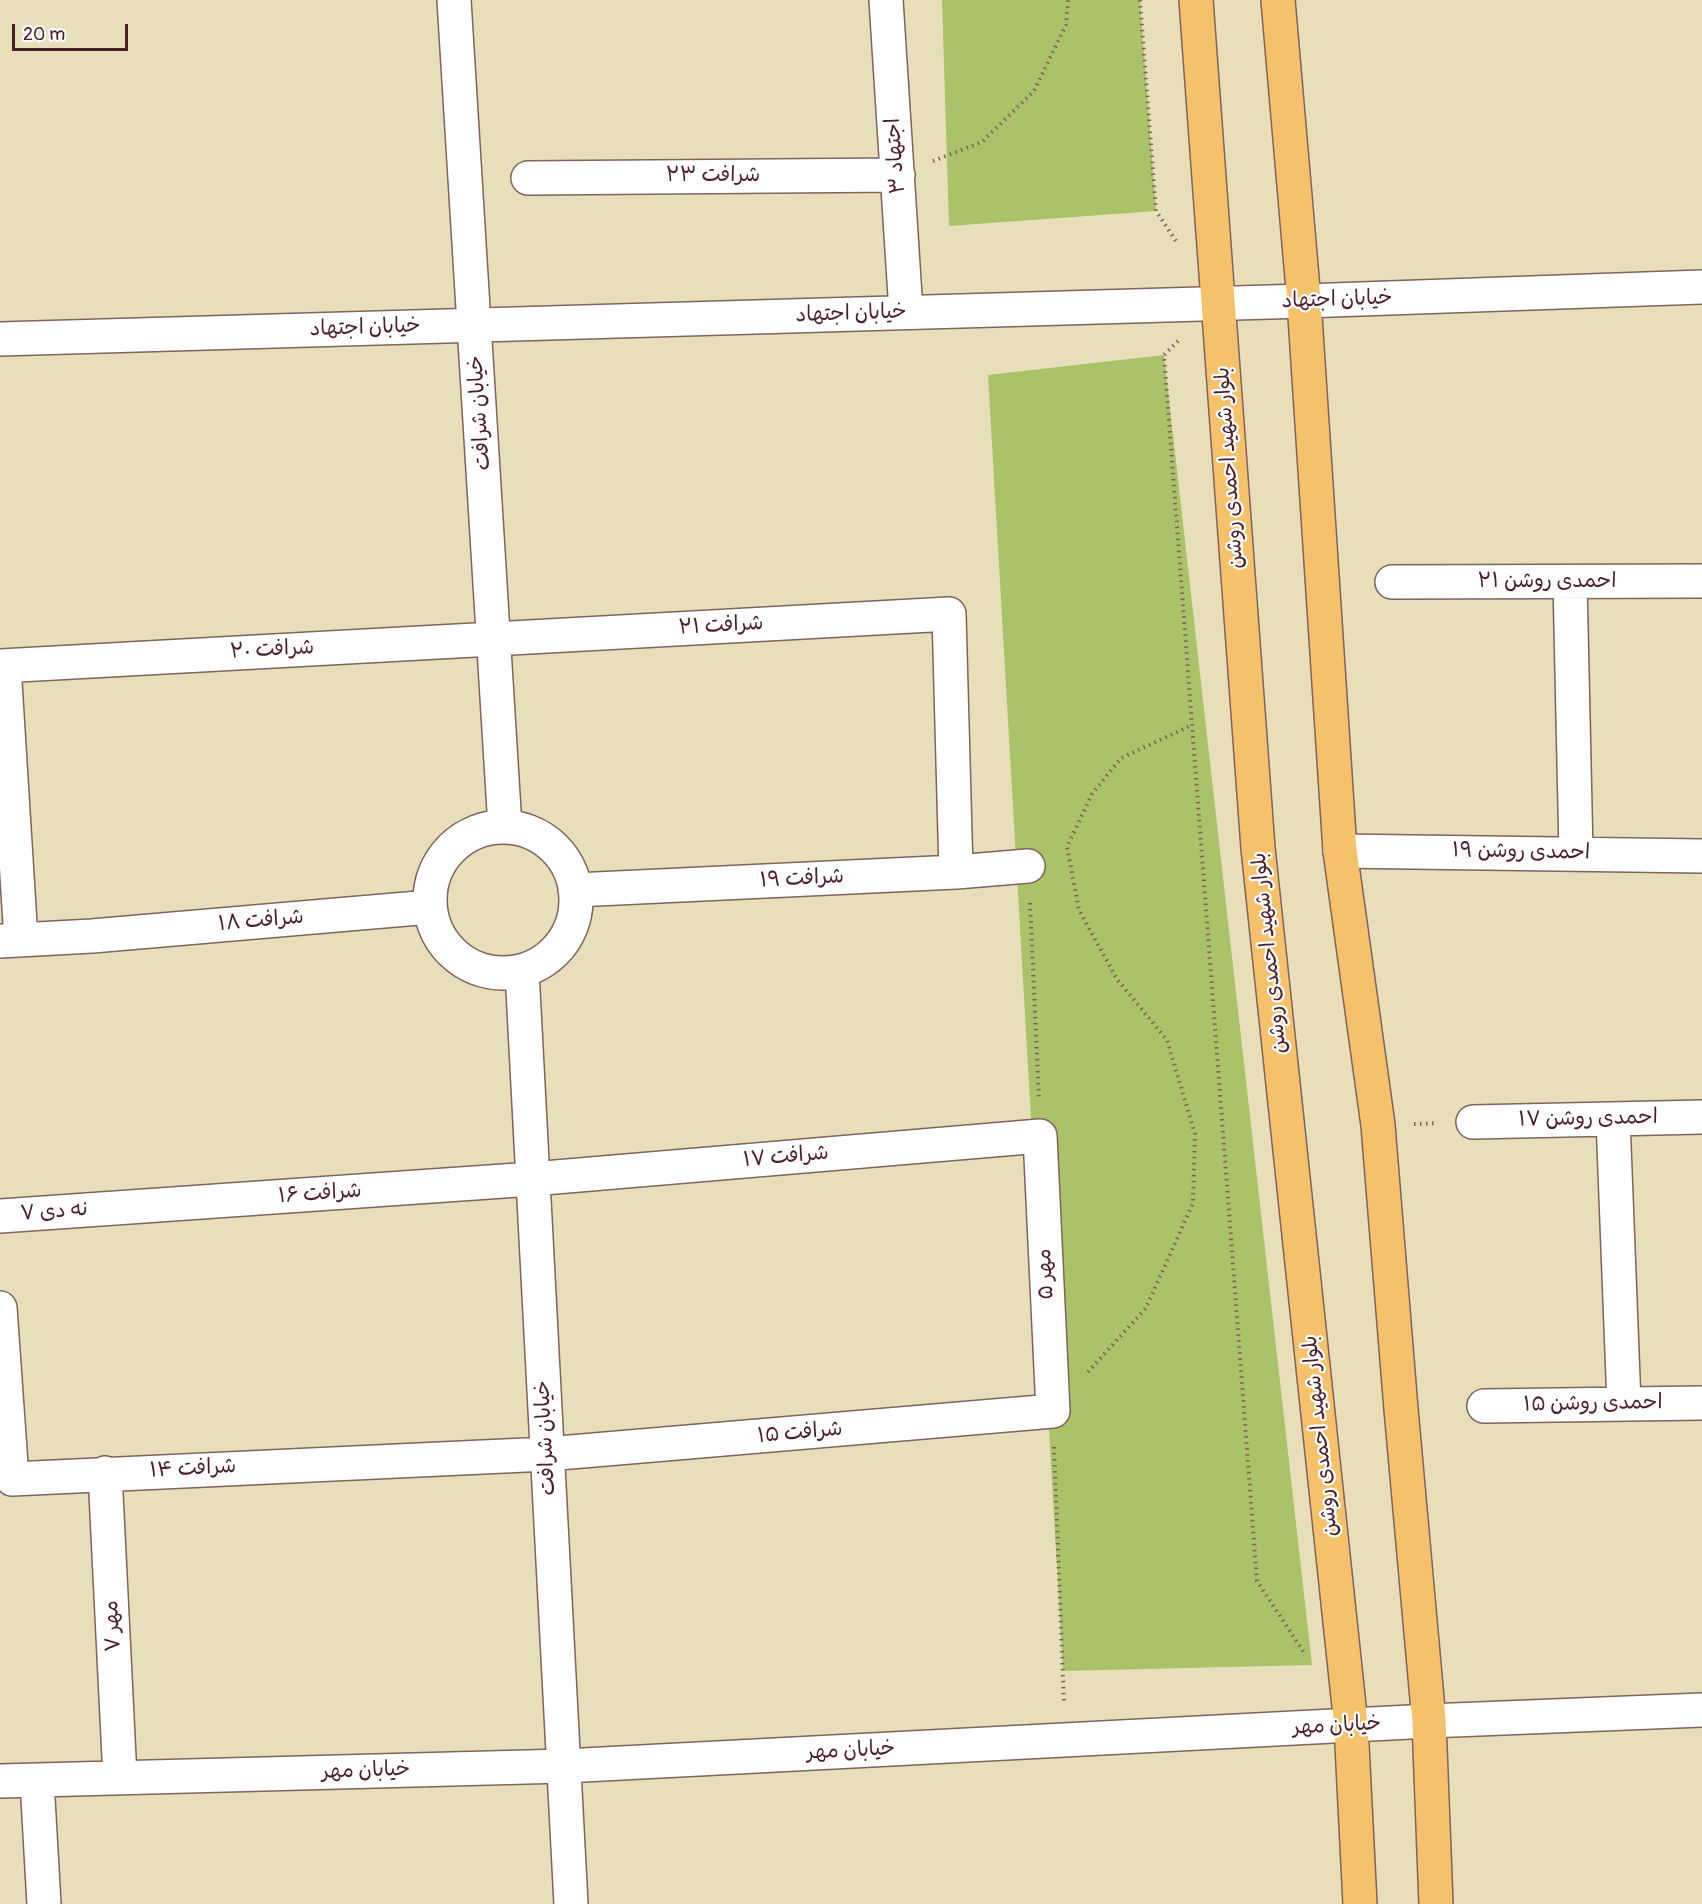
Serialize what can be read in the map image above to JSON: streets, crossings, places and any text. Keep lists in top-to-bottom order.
{
  "streets": {
    "main road": ["بلوار شهید احمدی روشن"],
    "street": [
      "اجتهاد ۳",
      "شرافت ۲۳",
      "خیابان اجتهاد",
      "خیابان شرافت",
      "احمدی روشن ۲۱",
      "شرافت ۲۱",
      "شرافت ۲۰",
      "احمدی روشن ۱۹",
      "شرافت ۱۹",
      "شرافت ۱۸",
      "احمدی روشن ۱۷",
      "شرافت ۱۷",
      "شرافت ۱۶",
      "نه دی ۷",
      "مهر ۵",
      "احمدی روشن ۱۵",
      "شرافت ۱۵",
      "شرافت ۱۴",
      "مهر ۷",
      "خیابان مهر"
    ]
  },
  "crossings": [
    ["اجتهاد ۳", "شرافت ۲۳"],
    ["اجتهاد ۳", "خیابان اجتهاد"],
    ["خیابان اجتهاد", "خیابان شرافت"],
    ["خیابان اجتهاد", "بلوار شهید احمدی روشن"],
    ["خیابان شرافت", "شرافت ۲۱"],
    ["خیابان شرافت", "شرافت ۲۰"],
    ["خیابان شرافت", "شرافت ۱۹"],
    ["خیابان شرافت", "شرافت ۱۸"],
    ["خیابان شرافت", "شرافت ۱۷"],
    ["خیابان شرافت", "شرافت ۱۶"],
    ["خیابان شرافت", "شرافت ۱۵"],
    ["خیابان شرافت", "شرافت ۱۴"],
    ["خیابان شرافت", "خیابان مهر"],
    ["بلوار شهید احمدی روشن", "خیابان مهر"],
    ["شرافت ۲۱", "شرافت ۲۰"],
    ["شرافت ۲۱", "شرافت ۱۹"],
    ["شرافت ۱۹", "شرافت ۱۸"],
    ["شرافت ۱۷", "شرافت ۱۶"],
    ["شرافت ۱۷", "مهر ۵"],
    ["شرافت ۱۶", "نه دی ۷"],
    ["مهر ۵", "شرافت ۱۵"],
    ["شرافت ۱۵", "شرافت ۱۴"],
    ["شرافت ۱۴", "مهر ۷"],
    ["مهر ۷", "خیابان مهر"]
  ],
  "scale_bar": "20 m"
}
